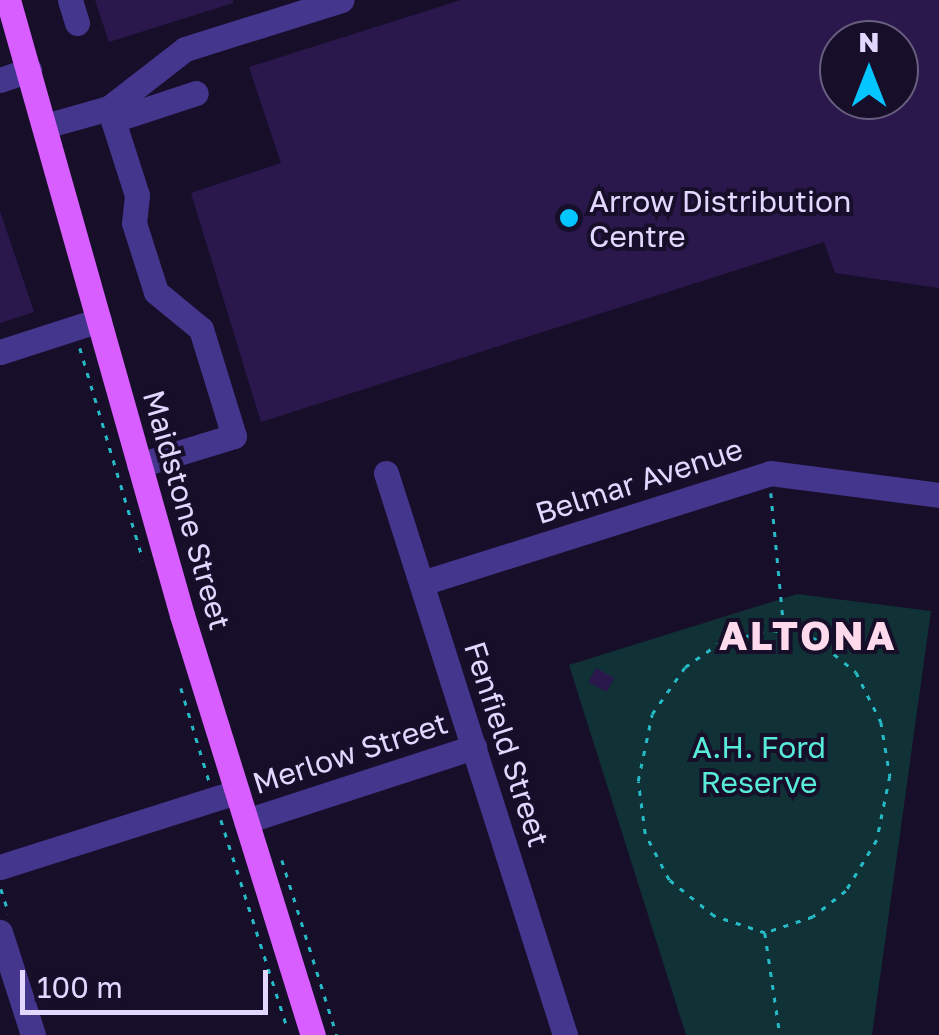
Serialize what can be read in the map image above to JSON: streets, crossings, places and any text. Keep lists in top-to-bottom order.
{
  "streets": {
    "main road": ["Maidstone Street"],
    "street": ["Belmar Avenue", "Fenfield Street", "Merlow Street"]
  },
  "crossings": [
    ["Belmar Avenue", "Fenfield Street"],
    ["Maidstone Street", "Merlow Street"],
    ["Fenfield Street", "Merlow Street"]
  ],
  "districts": ["ALTONA"],
  "parks": ["A.H. Ford Reserve"],
  "places": ["Arrow Distribution Centre"],
  "scale_bar": "100 m",
  "north": "top"
}
